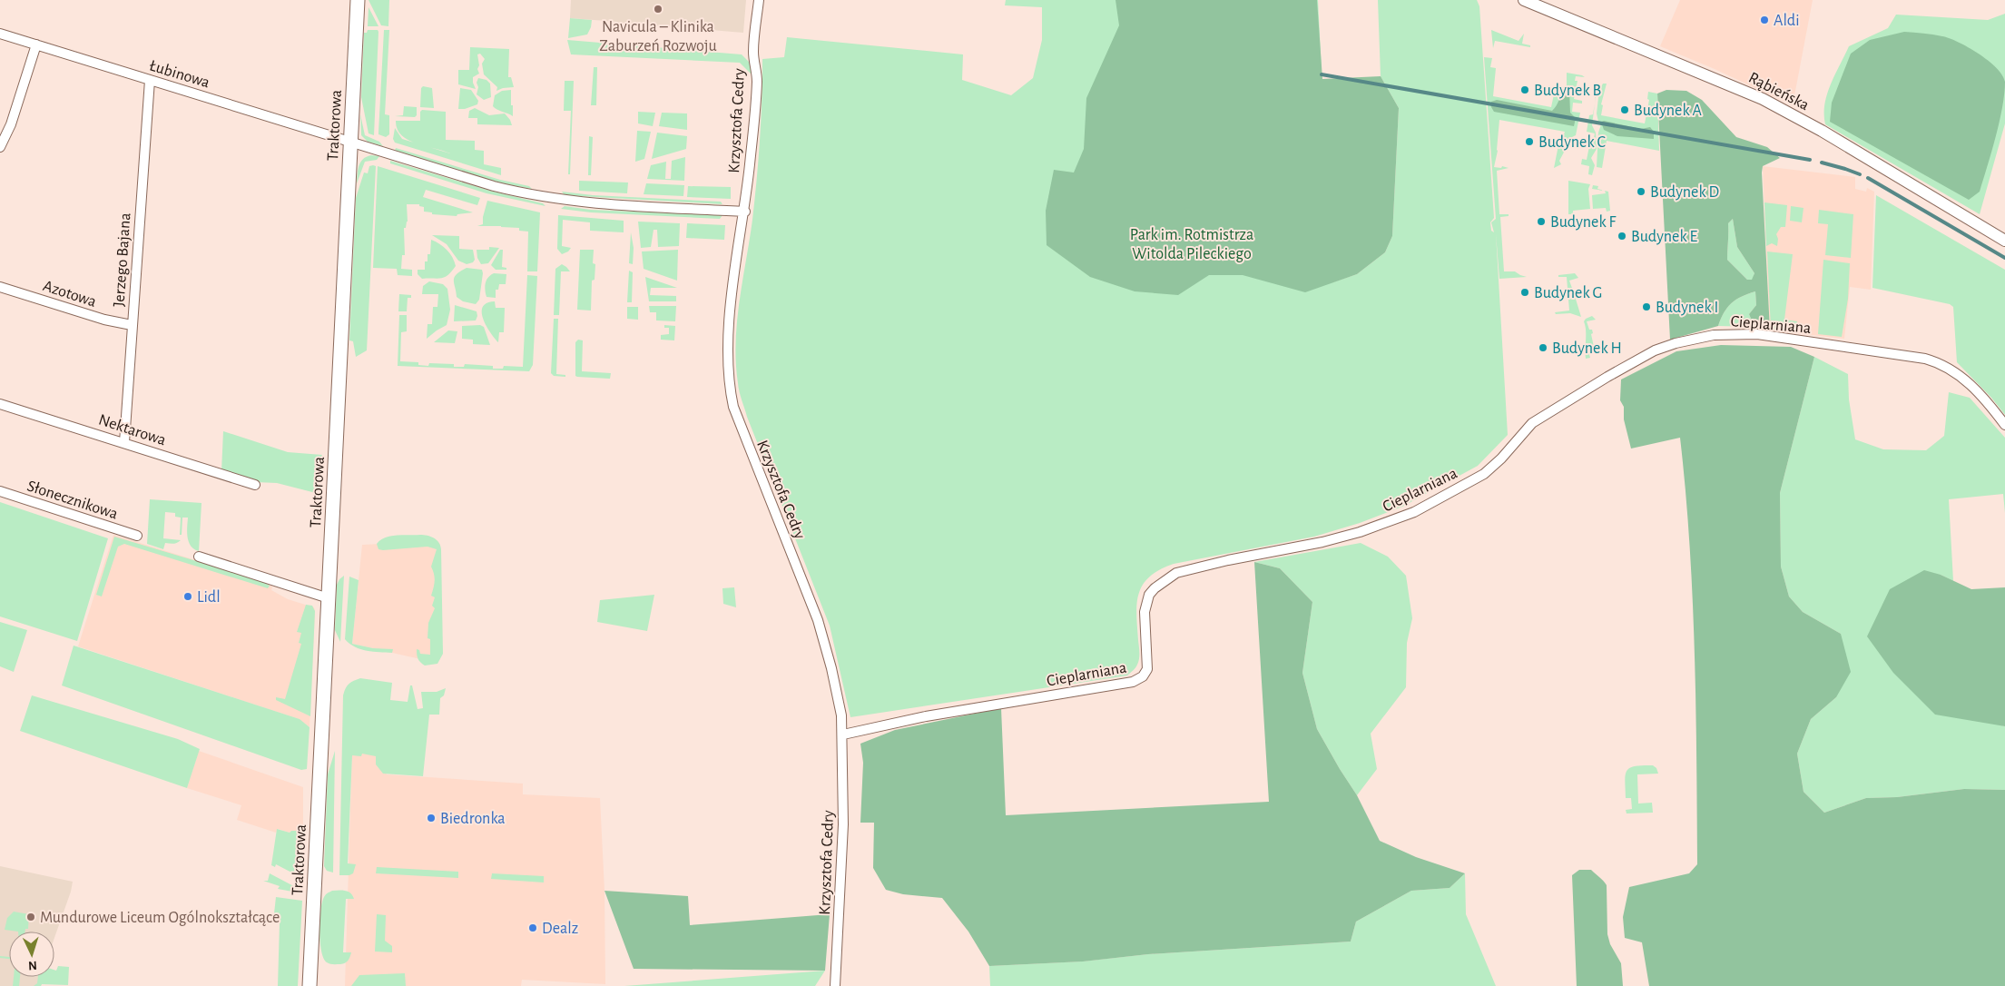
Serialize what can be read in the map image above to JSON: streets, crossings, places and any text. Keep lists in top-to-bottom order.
{
  "streets": {
    "main road": ["Traktorowa"],
    "street": [
      "Łubinowa",
      "Rąbieńska",
      "Krzysztofa Cedry",
      "Jerzego Bajana",
      "Azotowa",
      "Cieplarniana",
      "Nektarowa",
      "Słonecznikowa"
    ]
  },
  "crossings": [
    ["Łubinowa", "Krzysztofa Cedry"],
    ["Łubinowa", "Traktorowa"],
    ["Łubinowa", "Jerzego Bajana"],
    ["Krzysztofa Cedry", "Cieplarniana"],
    ["Jerzego Bajana", "Azotowa"],
    ["Jerzego Bajana", "Nektarowa"]
  ],
  "parks": ["Park im. Rotmistrza Witolda Pileckiego"],
  "places": [
    "Navicula – Klinika Zaburzeń Rozwoju",
    "Aldi",
    "Budynek B",
    "Budynek A",
    "Budynek C",
    "Budynek D",
    "Budynek F",
    "Budynek E",
    "Budynek G",
    "Budynek I",
    "Budynek H",
    "Lidl",
    "Biedronka",
    "Mundurowe Liceum Ogólnokształcące",
    "Dealz"
  ],
  "north": "bottom"
}
